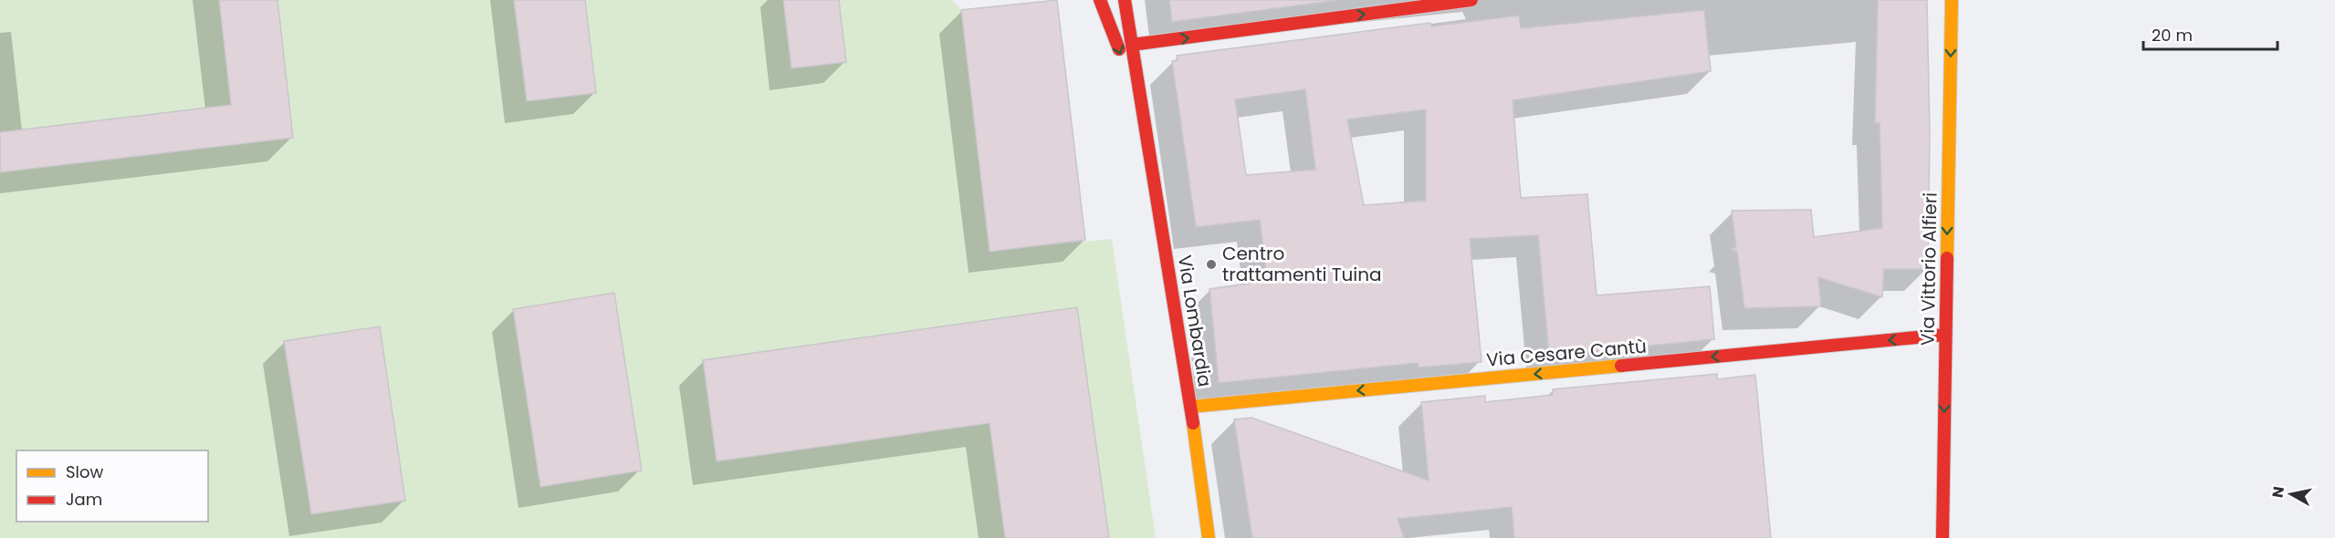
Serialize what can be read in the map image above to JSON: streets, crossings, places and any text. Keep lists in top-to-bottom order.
{
  "streets": {
    "street": ["Via Vittorio Alfieri", "Via Lombardia", "Via Cesare Cantù"]
  },
  "crossings": [
    ["Via Vittorio Alfieri", "Via Cesare Cantù"],
    ["Via Lombardia", "Via Cesare Cantù"]
  ],
  "one_way": ["Via Vittorio Alfieri", "Via Cesare Cantù"],
  "places": ["Centro trattamenti Tuina"],
  "legend": ["Slow", "Jam"],
  "scale_bar": "20 m",
  "north": "left"
}
